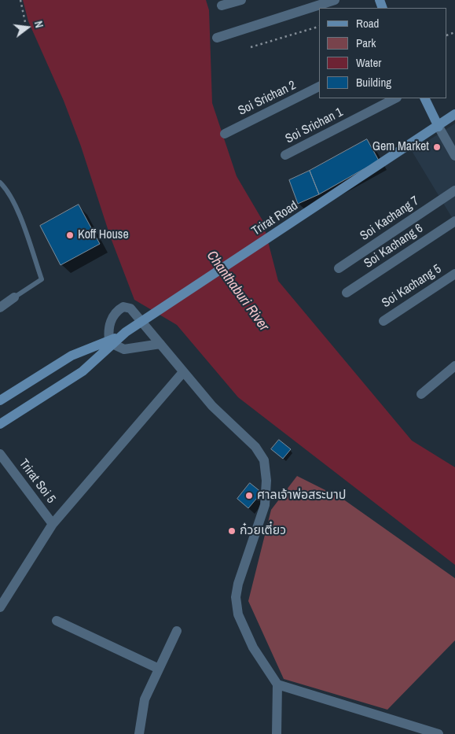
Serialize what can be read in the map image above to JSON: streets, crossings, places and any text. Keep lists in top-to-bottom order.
{
  "streets": {
    "main road": ["Trirat Road"],
    "street": [
      "Soi Srichan 2",
      "Soi Srichan 1",
      "Soi Kachang 7",
      "Soi Kachang 6",
      "Soi Kachang 5",
      "Trirat Soi 5"
    ]
  },
  "water": ["Chanthaburi River"],
  "places": [
    "Gem Market",
    "Koff House",
    "ศาลเจ้าพ่อสระบาป",
    "ก๋วยเตี๋ยว"
  ],
  "legend": [
    "Road",
    "Park",
    "Water",
    "Building"
  ],
  "north": "right"
}
